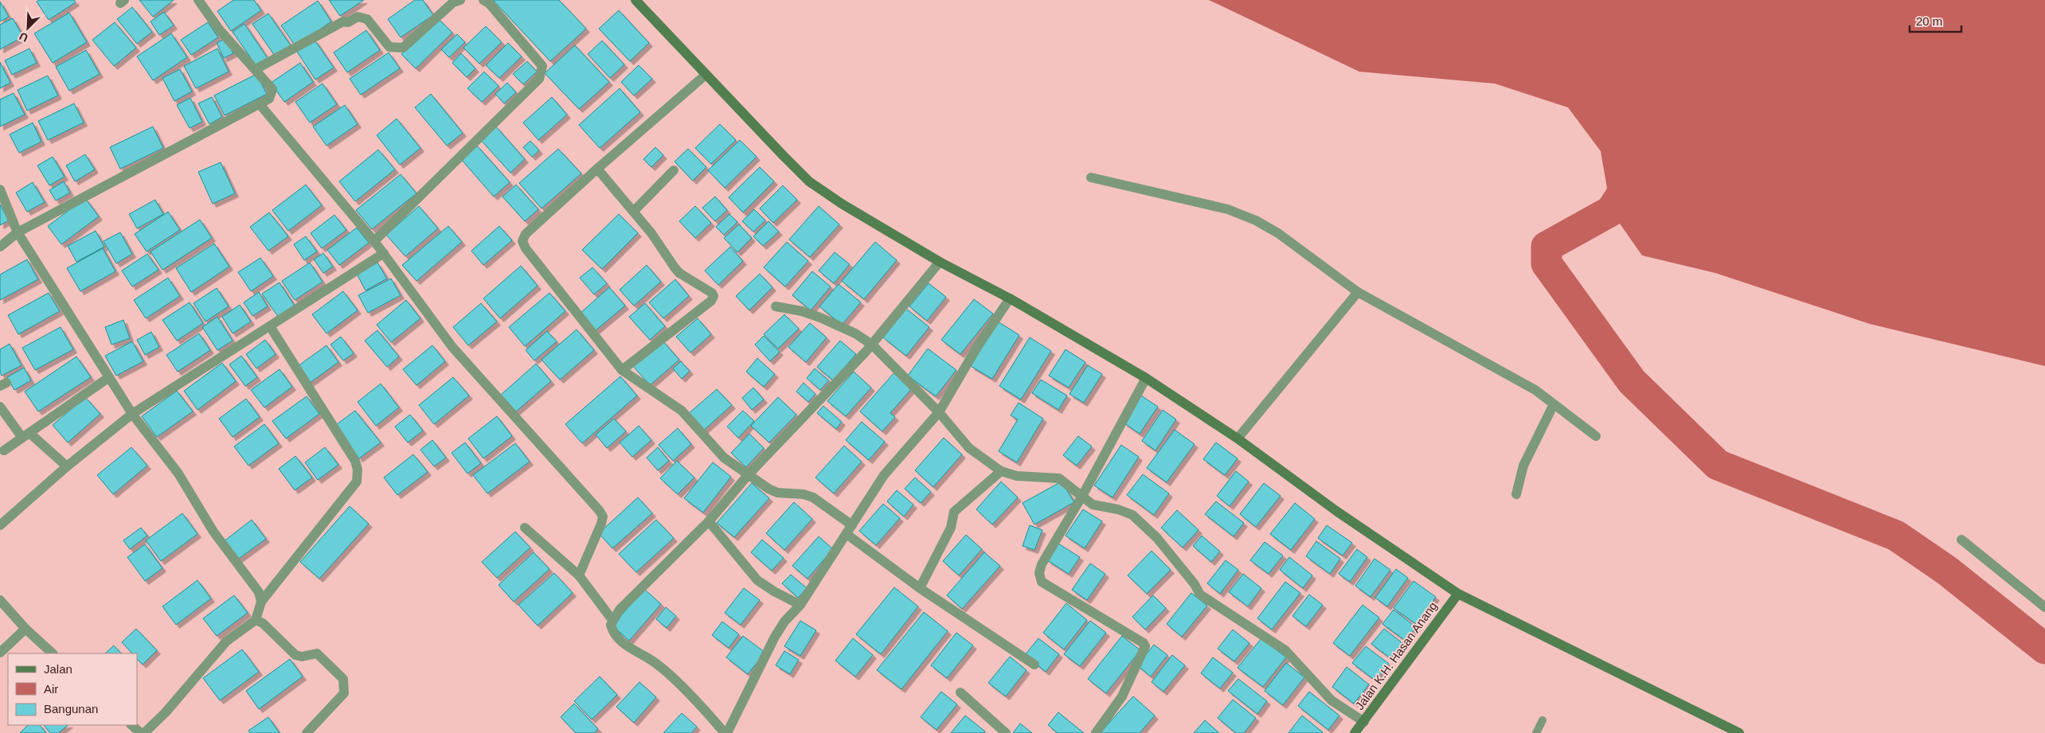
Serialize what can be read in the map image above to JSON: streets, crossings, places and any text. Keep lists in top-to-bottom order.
{
  "streets": {
    "street": ["Jalan K.H. Hasan Anang"]
  },
  "legend": ["Jalan", "Air", "Bangunan"],
  "scale_bar": "20 m",
  "north": "bottom left"
}
